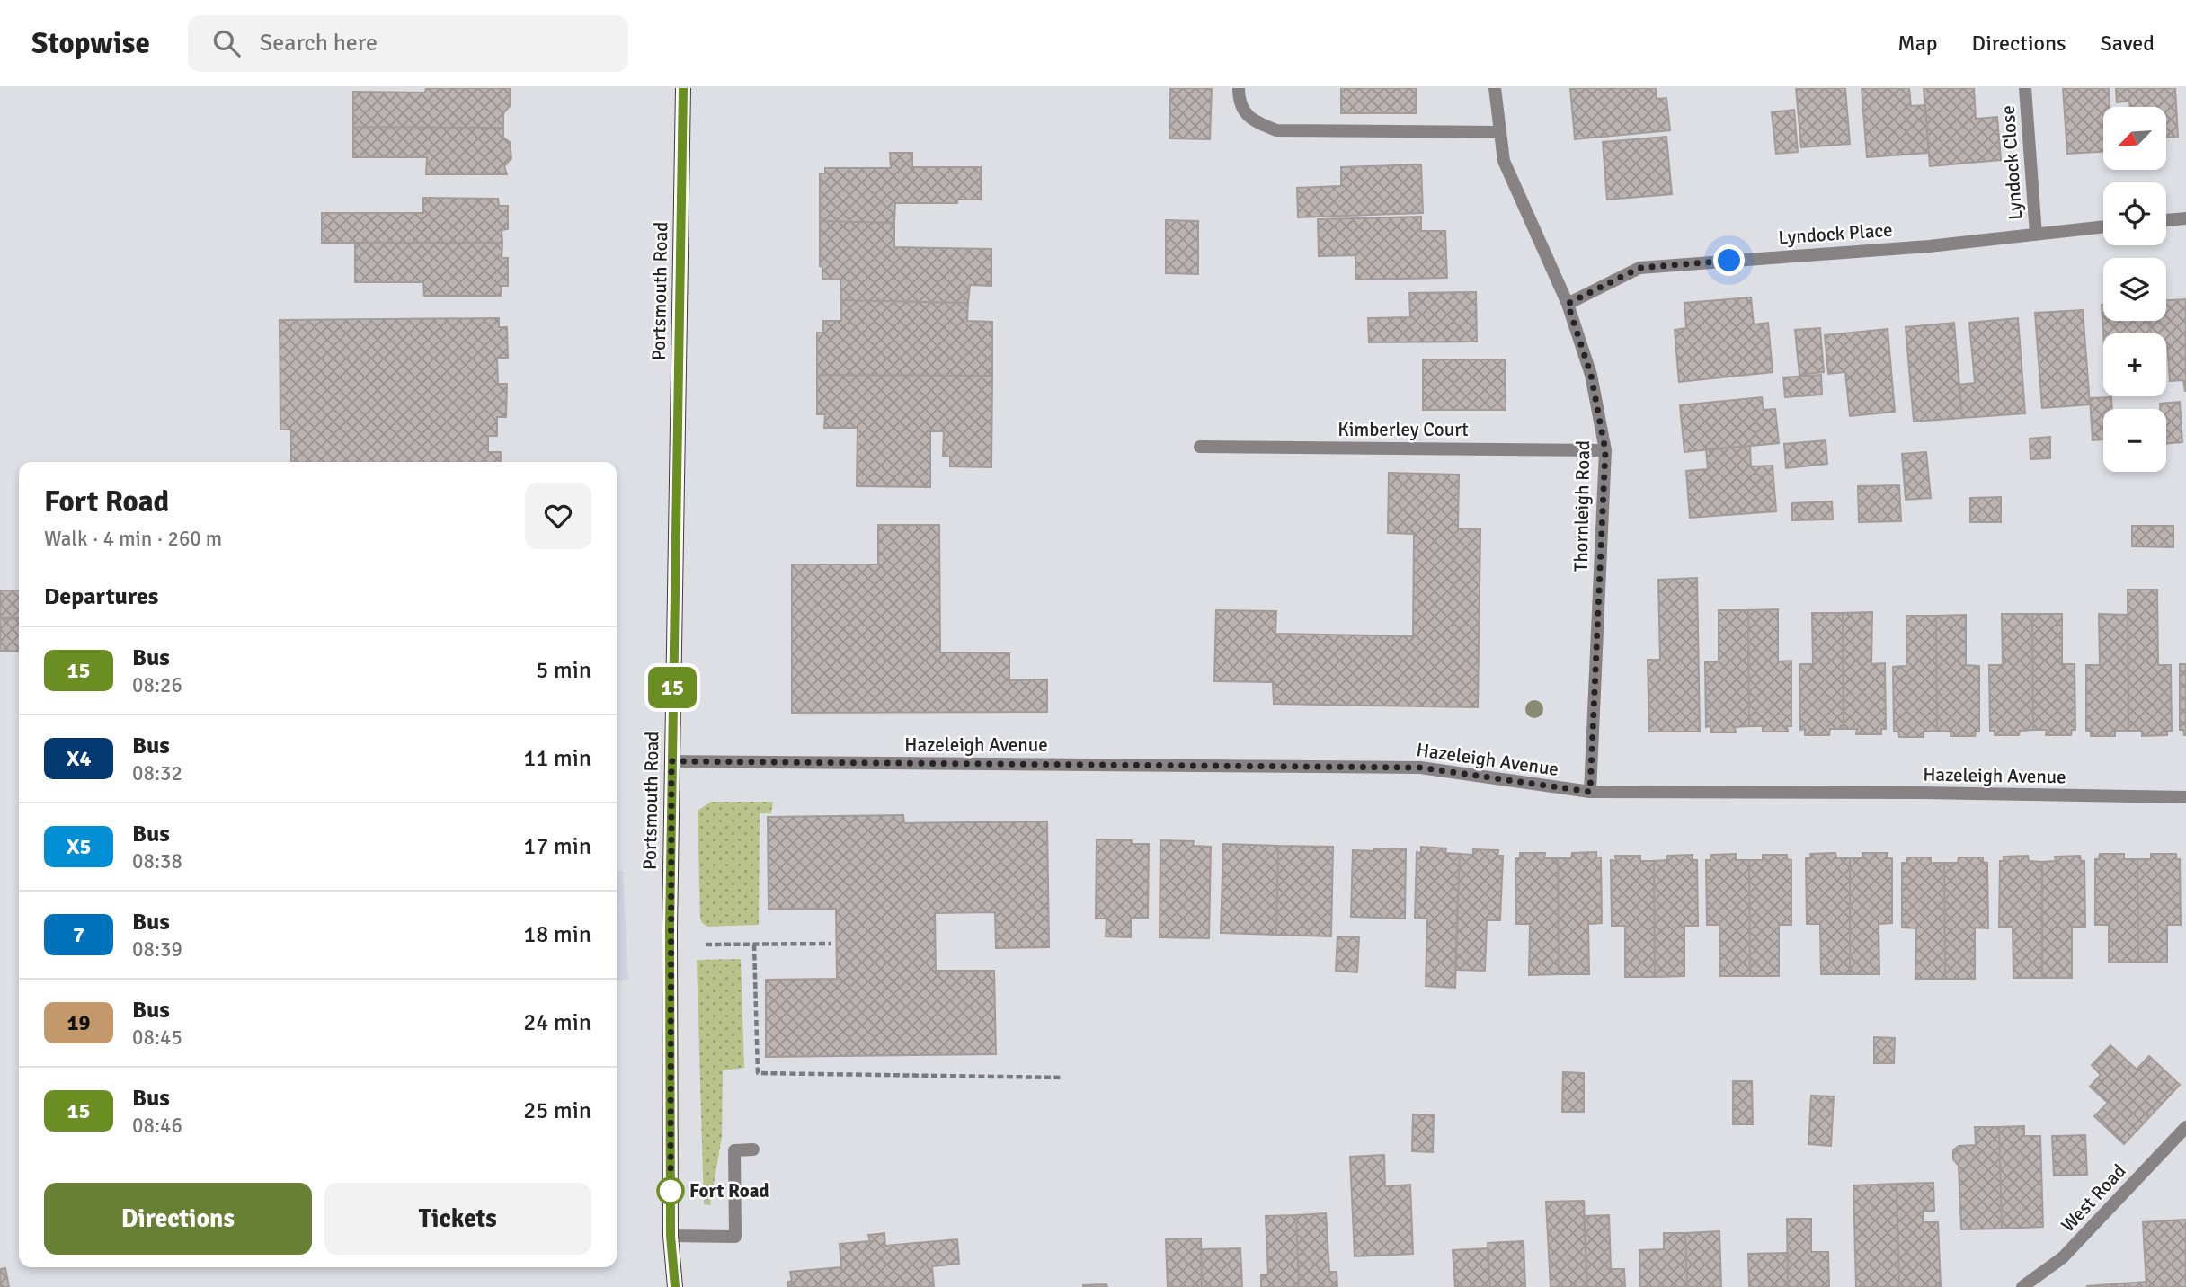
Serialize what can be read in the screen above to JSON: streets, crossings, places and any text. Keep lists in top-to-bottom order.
{
  "streets": {
    "main road": ["Portsmouth Road"],
    "street": [
      "Lyndock Close",
      "Lyndock Place",
      "Kimberley Court",
      "Thornleigh Road",
      "Hazeleigh Avenue",
      "West Road"
    ]
  },
  "crossings": [
    ["Lyndock Close", "Lyndock Place"],
    ["Lyndock Place", "Thornleigh Road"],
    ["Portsmouth Road", "Hazeleigh Avenue"],
    ["Kimberley Court", "Thornleigh Road"],
    ["Thornleigh Road", "Hazeleigh Avenue"]
  ],
  "places": ["Fort Road"],
  "lines": ["bus line 15"],
  "north": "bottom left",
  "page": {
    "header": "Stopwise",
    "search": "Search here",
    "nav": ["Map", "Directions", "Saved"],
    "on_map": "15",
    "map_buttons": ["+", "−"],
    "heading": [
      ["Fort Road", "Walk · 4 min · 260 m"],
      "Departures"
    ],
    "list": [
      {
        "mark": "15",
        "name": "Bus",
        "note": "08:26",
        "value": "5 min"
      },
      {
        "mark": "X4",
        "name": "Bus",
        "note": "08:32",
        "value": "11 min"
      },
      {
        "mark": "X5",
        "name": "Bus",
        "note": "08:38",
        "value": "17 min"
      },
      {
        "mark": "7",
        "name": "Bus",
        "note": "08:39",
        "value": "18 min"
      },
      {
        "mark": "19",
        "name": "Bus",
        "note": "08:45",
        "value": "24 min"
      },
      {
        "mark": "15",
        "name": "Bus",
        "note": "08:46",
        "value": "25 min"
      }
    ],
    "buttons": ["Directions", "Tickets"]
  }
}
